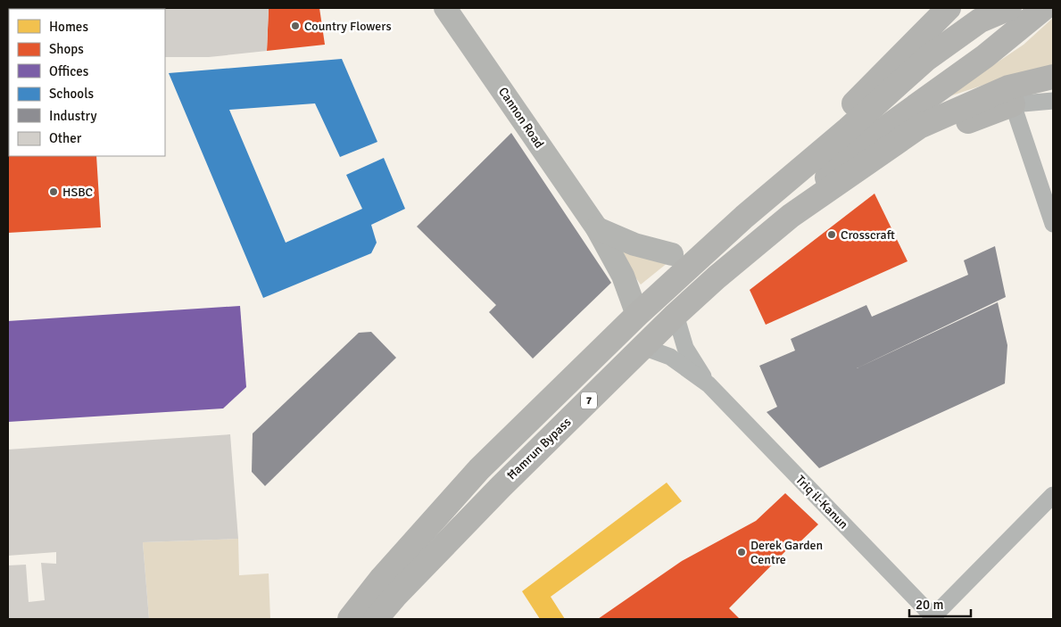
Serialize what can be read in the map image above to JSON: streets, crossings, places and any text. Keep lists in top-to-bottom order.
{
  "streets": {
    "highway": ["7", "Ħamrun Bypass"],
    "street": ["Cannon Road", "Triq il-Kanun"]
  },
  "crossings": [
    ["Cannon Road", "Ħamrun Bypass"],
    ["Ħamrun Bypass", "Triq il-Kanun"]
  ],
  "places": [
    "Country Flowers",
    "HSBC",
    "Crosscraft",
    "Derek Garden Centre"
  ],
  "legend": [
    "Homes",
    "Shops",
    "Offices",
    "Schools",
    "Industry",
    "Other"
  ],
  "scale_bar": "20 m"
}
